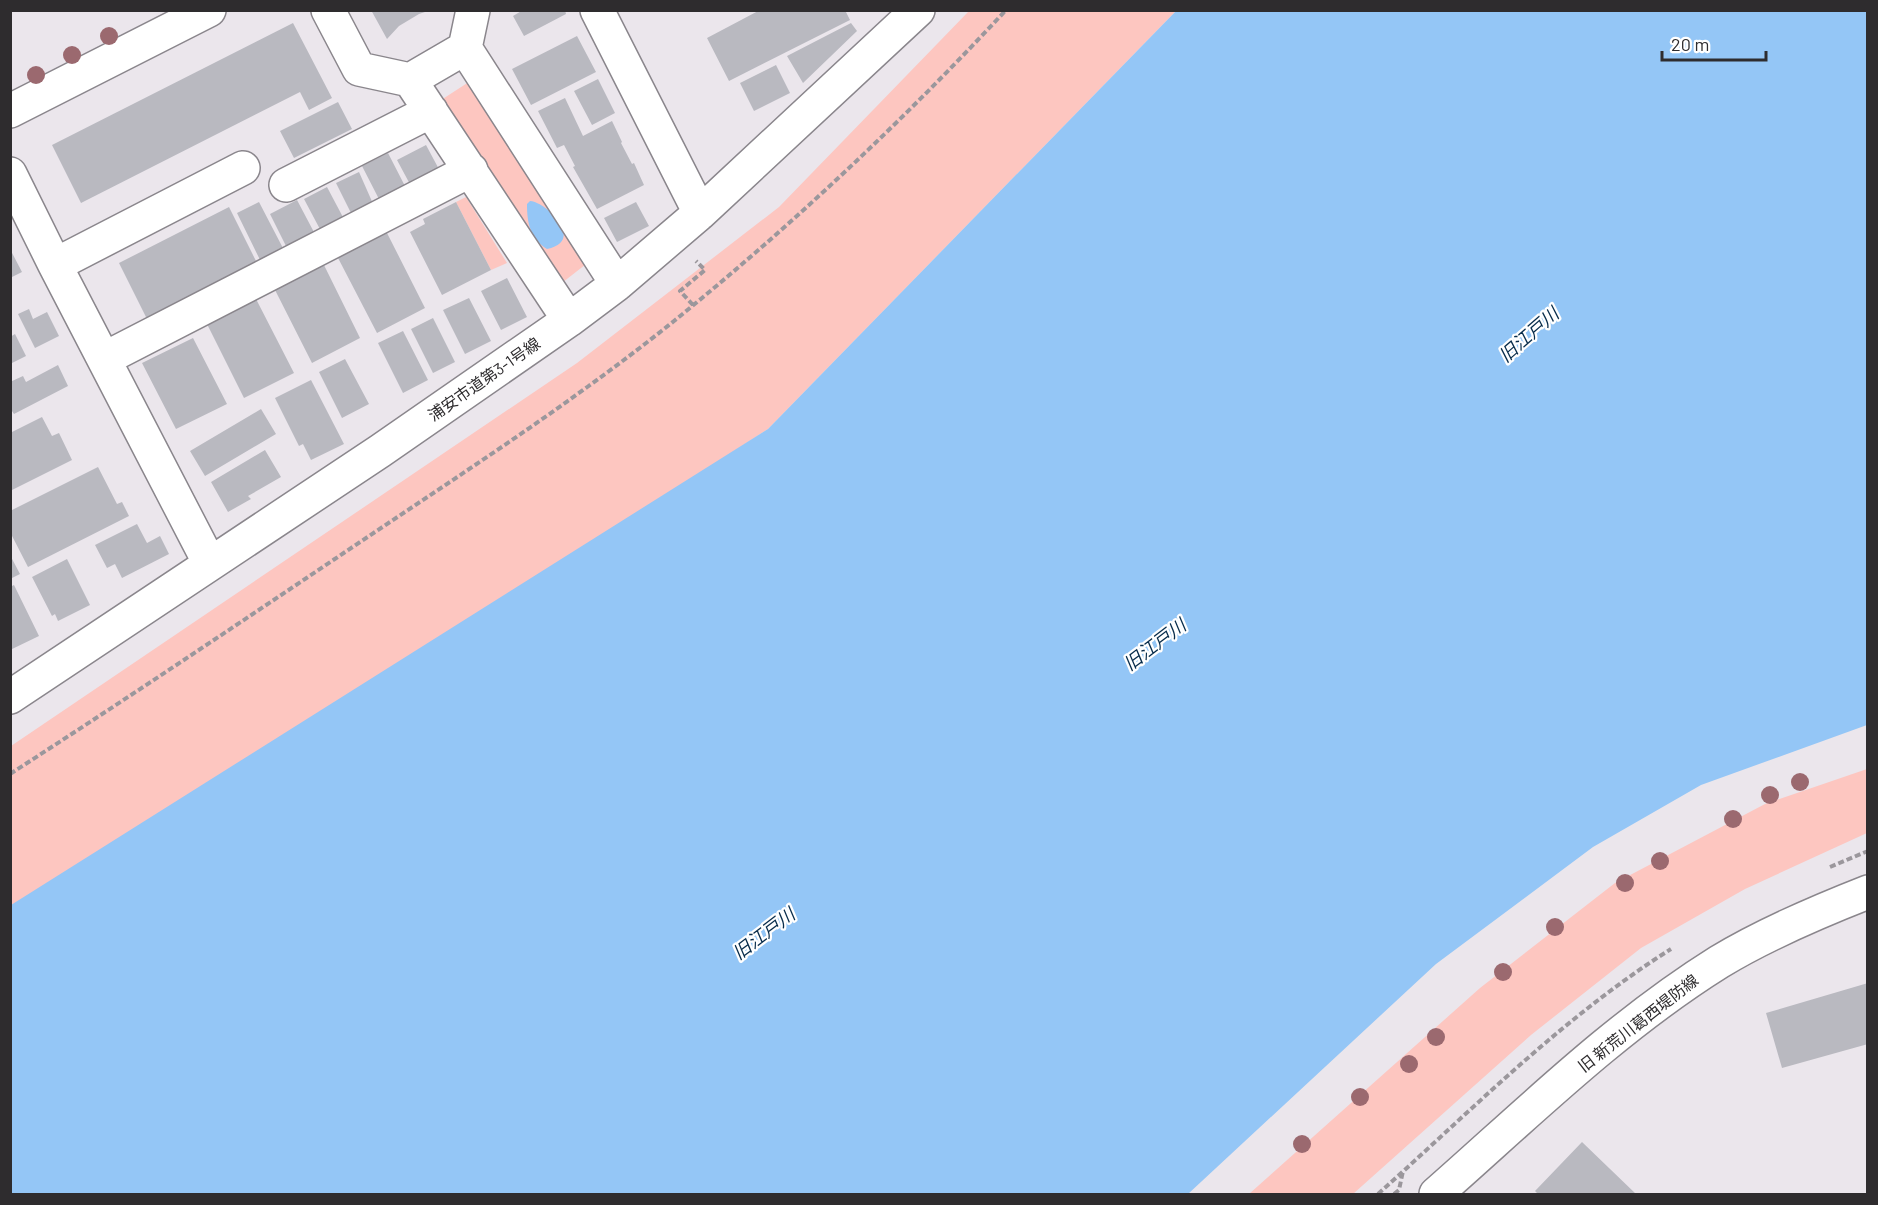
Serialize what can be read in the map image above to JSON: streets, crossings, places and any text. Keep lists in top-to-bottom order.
{
  "streets": {
    "street": ["浦安市道第3-1号線", "旧 新荒川葛西堤防線"]
  },
  "water": ["旧江戸川"],
  "scale_bar": "20 m"
}
